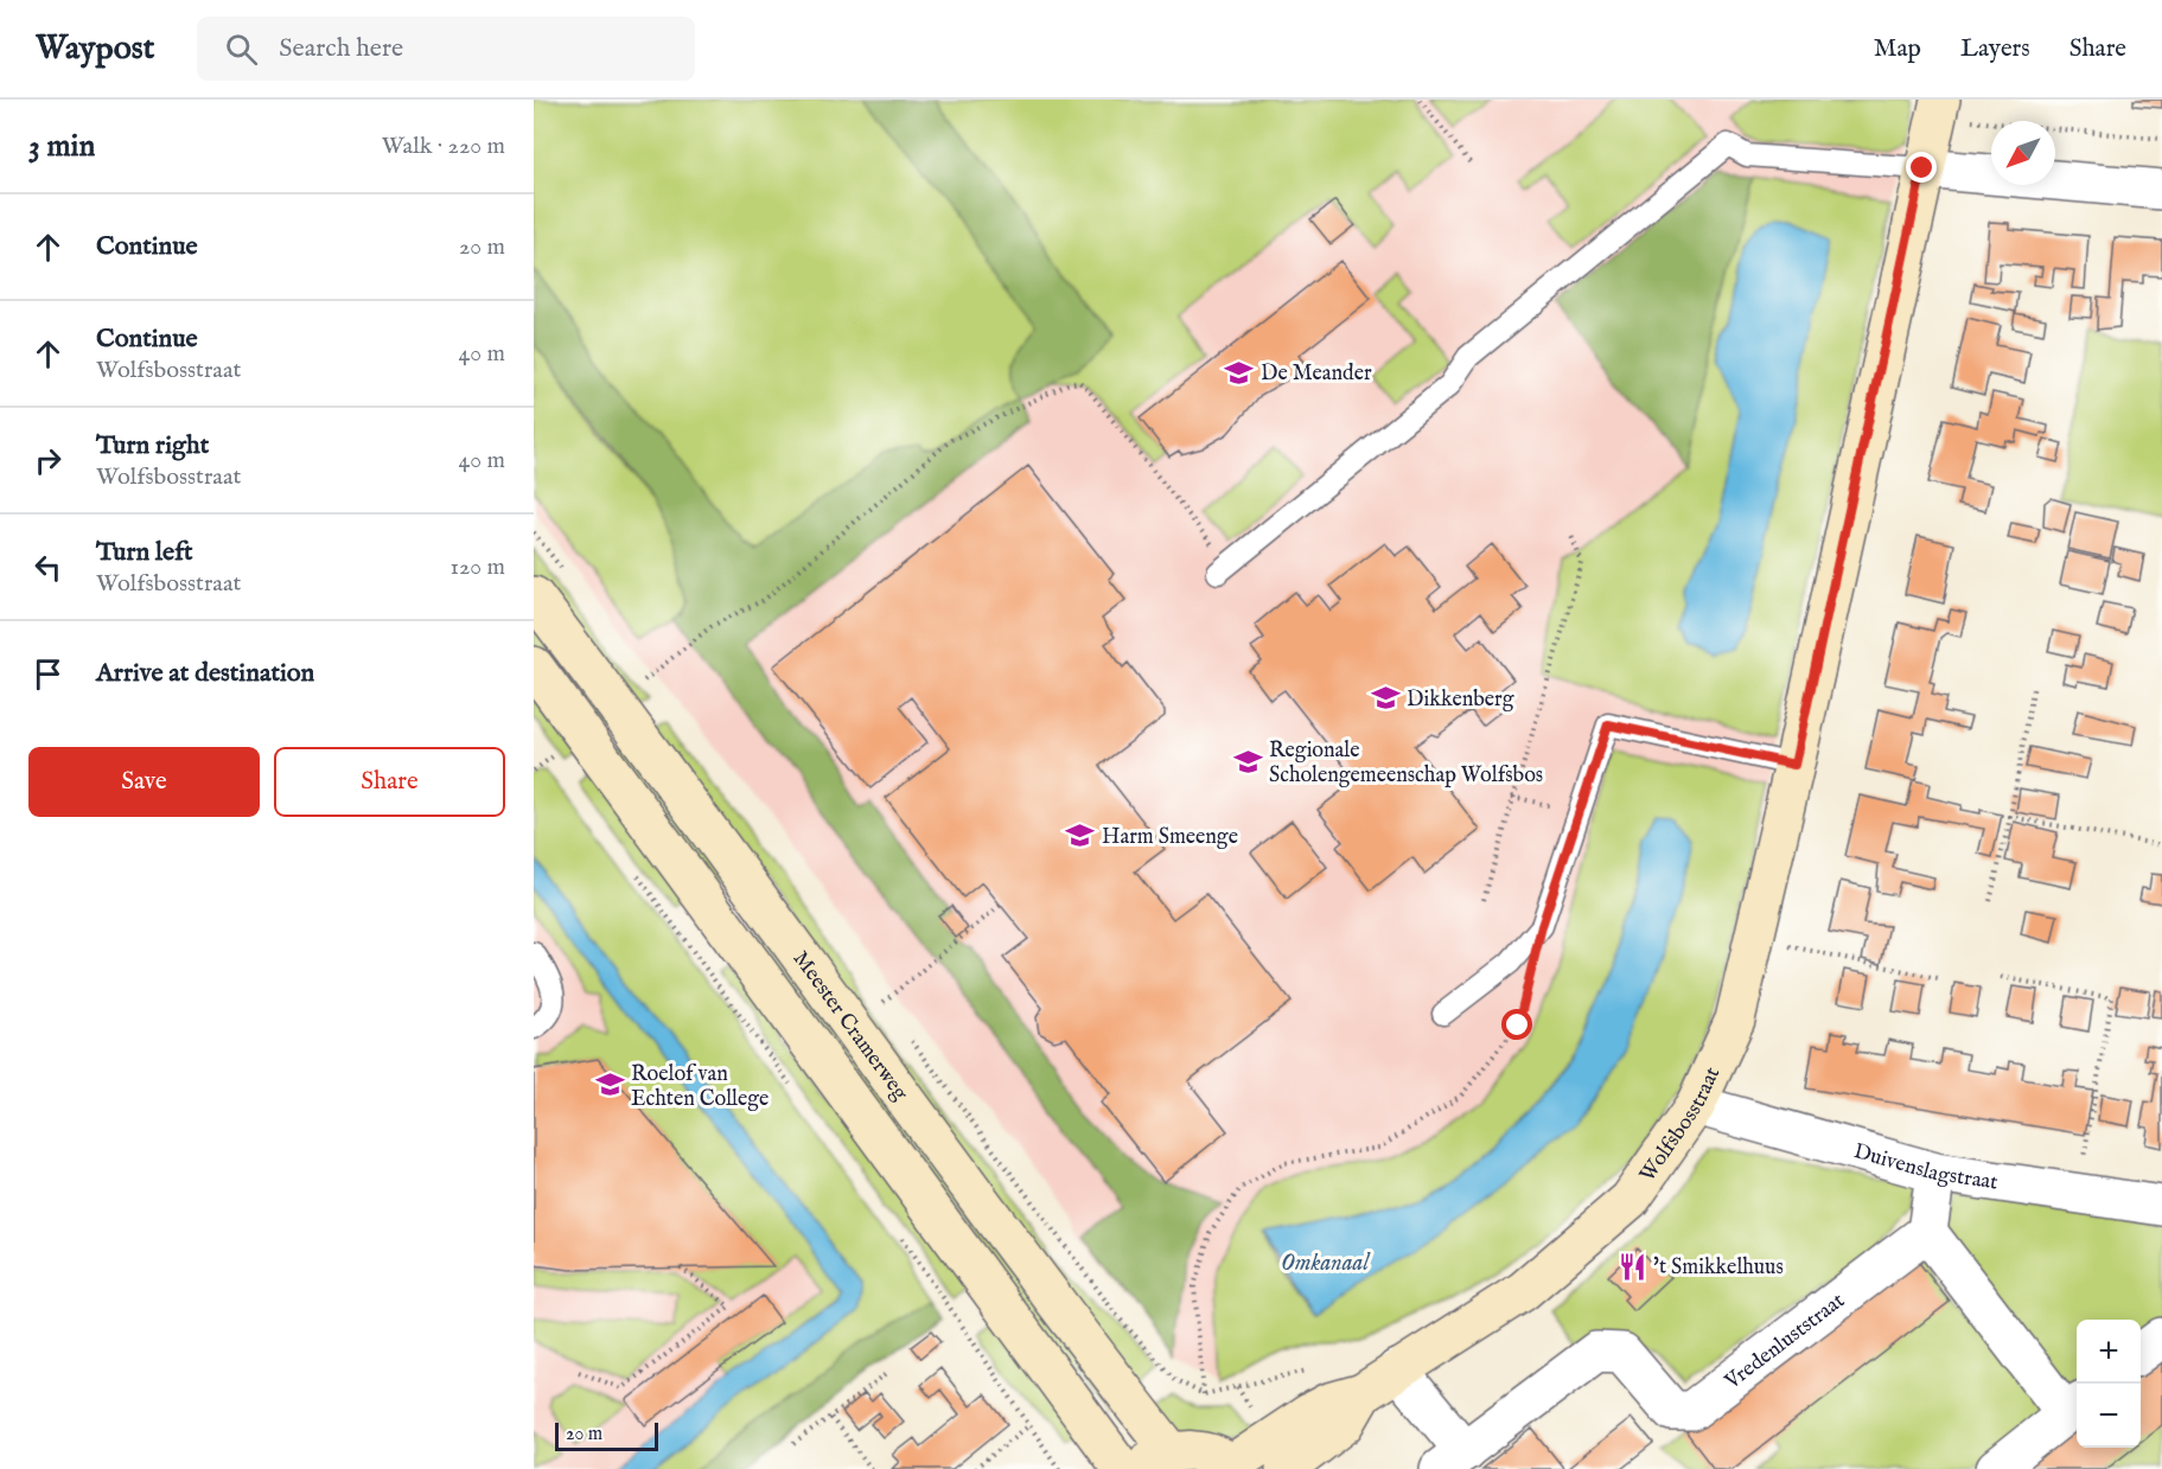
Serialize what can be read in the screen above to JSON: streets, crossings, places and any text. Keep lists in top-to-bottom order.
{
  "streets": {
    "main road": ["Meester Cramerweg", "Wolfsbosstraat"],
    "street": ["Duivenslagstraat", "Vredenluststraat"]
  },
  "crossings": [
    ["Wolfsbosstraat", "Duivenslagstraat"]
  ],
  "water": ["Omkanaal"],
  "places": {
    "school or university": [
      "De Meander",
      "Dikkenberg",
      "Regionale Scholengemeenschap Wolfsbos",
      "Harm Smeenge",
      "Roelof van Echten College"
    ],
    "restaurant": ["'t Smikkelhuus"]
  },
  "scale_bar": "20 m",
  "north": "bottom left",
  "page": {
    "header": "Waypost",
    "search": "Search here",
    "nav": ["Map", "Layers", "Share"],
    "heading": ["3 min", "Walk · 220 m"],
    "list": [
      ["Continue", "20 m"],
      ["Continue", "Wolfsbosstraat", "40 m"],
      ["Turn right", "Wolfsbosstraat", "40 m"],
      ["Turn left", "Wolfsbosstraat", "120 m"],
      "Arrive at destination"
    ],
    "buttons": ["Save", "Share"],
    "map_buttons": ["+", "−"],
    "scale": "20 m"
  }
}
